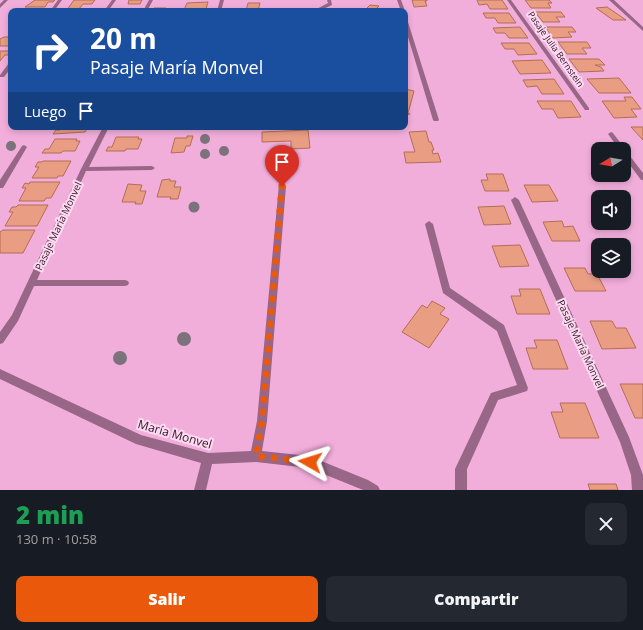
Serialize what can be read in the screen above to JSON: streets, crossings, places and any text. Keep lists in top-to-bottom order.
{
  "streets": {
    "street": ["Pasaje Julia Bernstein", "Pasaje María Monvel", "María Monvel"]
  },
  "north": "left",
  "page": {
    "turn": ["20 m", "Pasaje María Monvel"],
    "then": "Luego",
    "heading": ["2 min", "130 m · 10:58"],
    "buttons": ["Salir", "Compartir"]
  }
}
